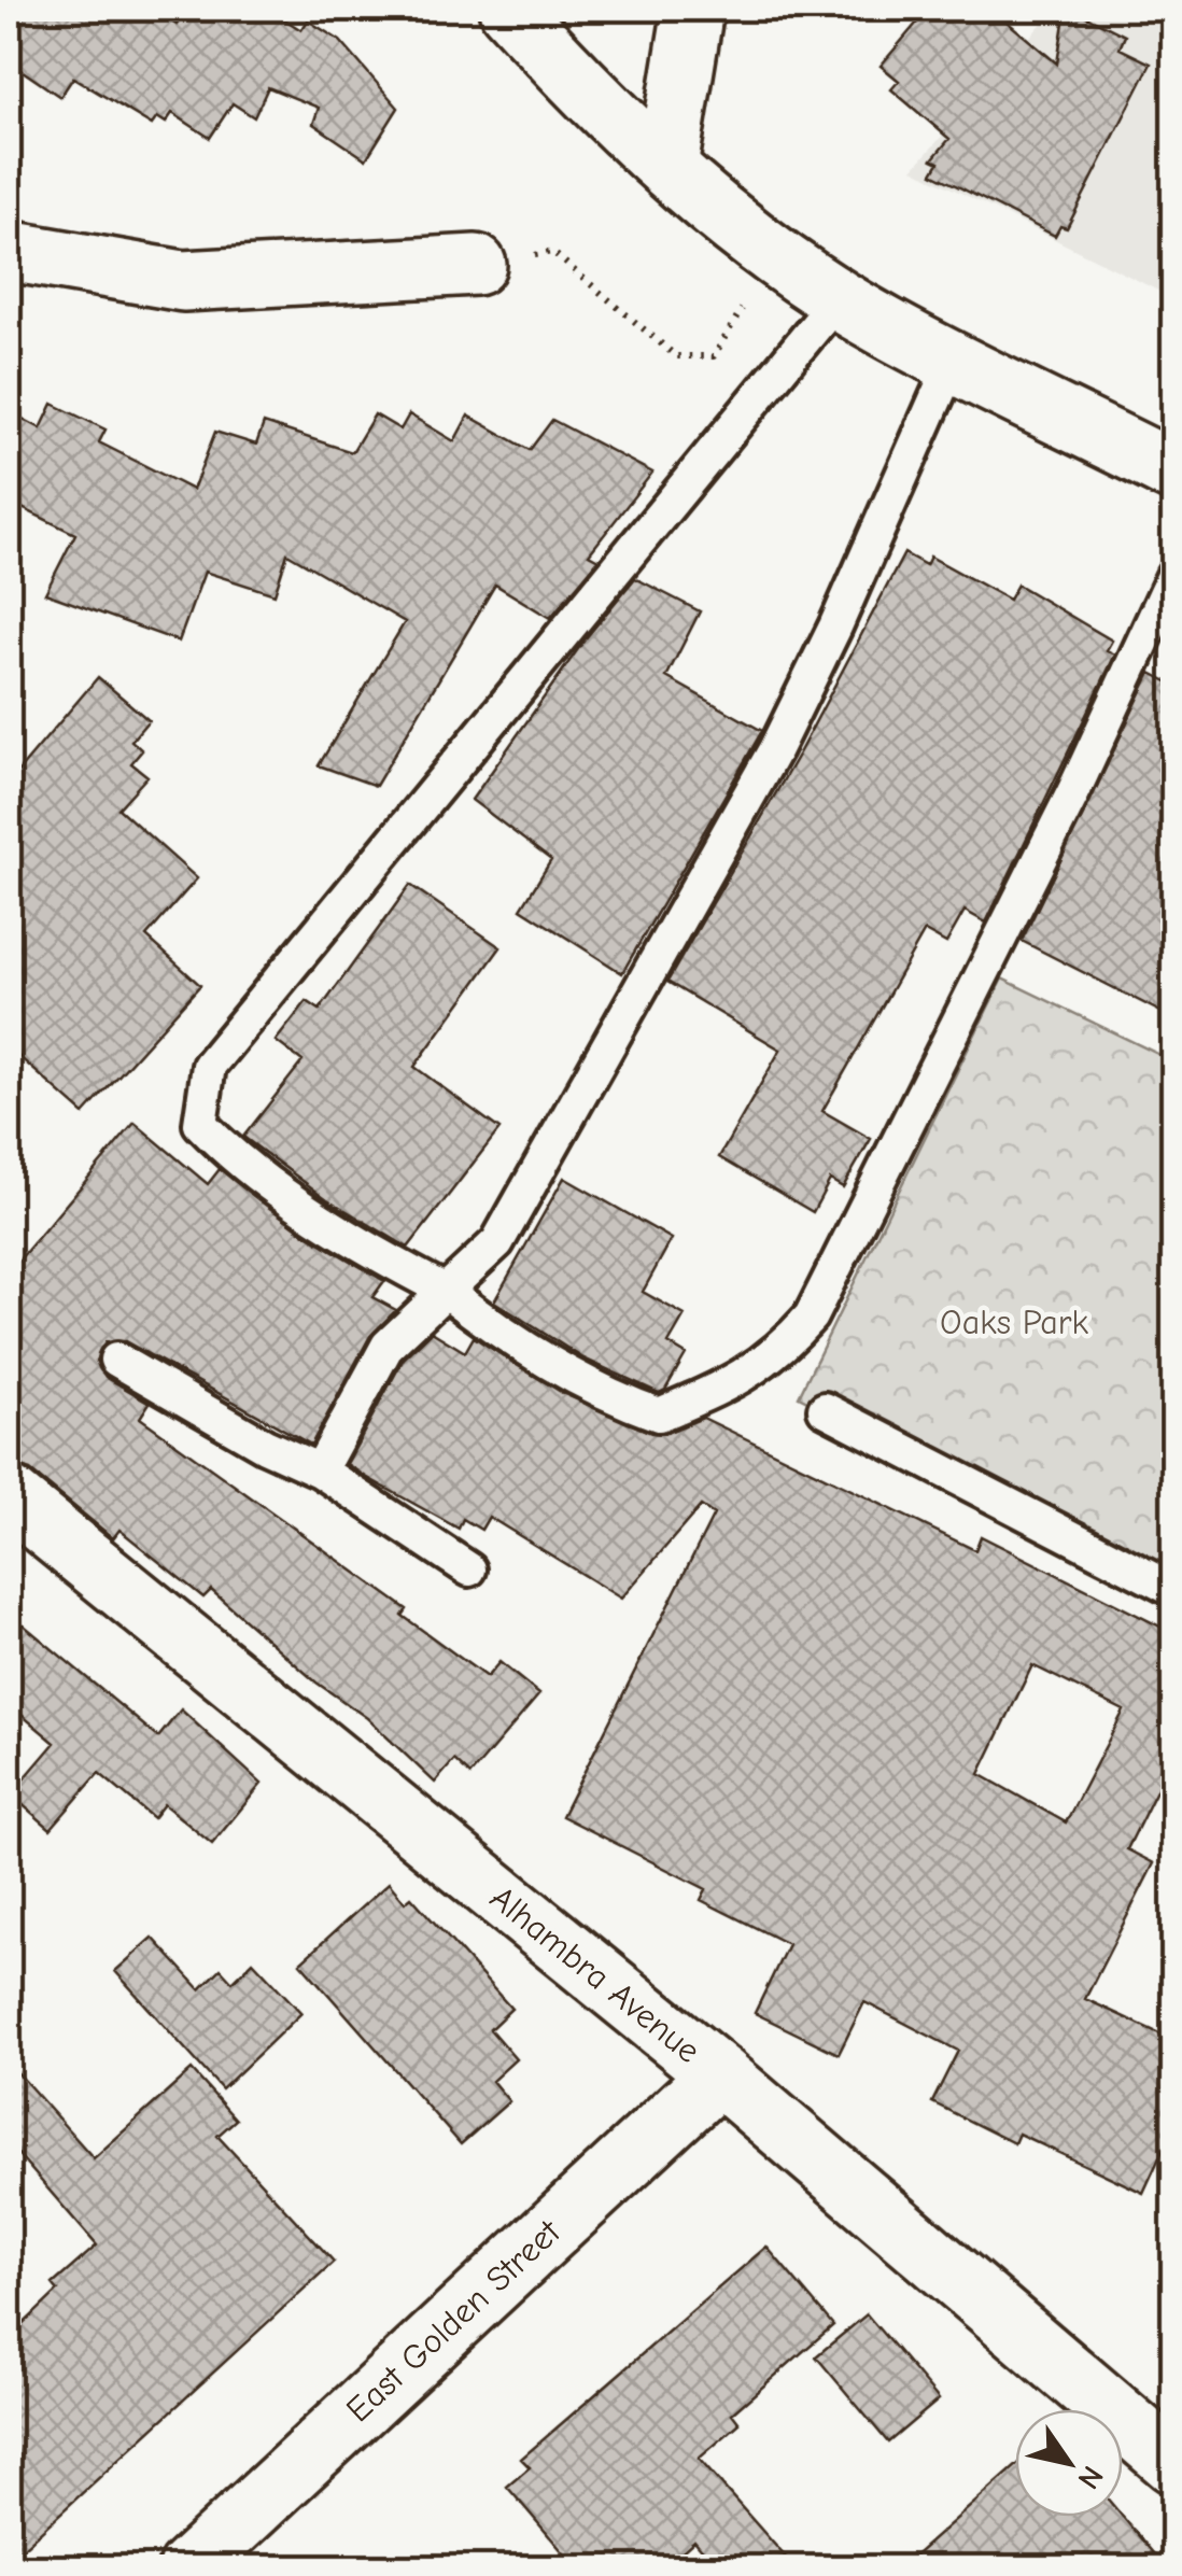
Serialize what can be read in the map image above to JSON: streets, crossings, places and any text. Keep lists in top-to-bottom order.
{
  "streets": {
    "street": ["Alhambra Avenue", "East Golden Street"]
  },
  "crossings": [
    ["Alhambra Avenue", "East Golden Street"]
  ],
  "parks": ["Oaks Park"],
  "north": "bottom right"
}
